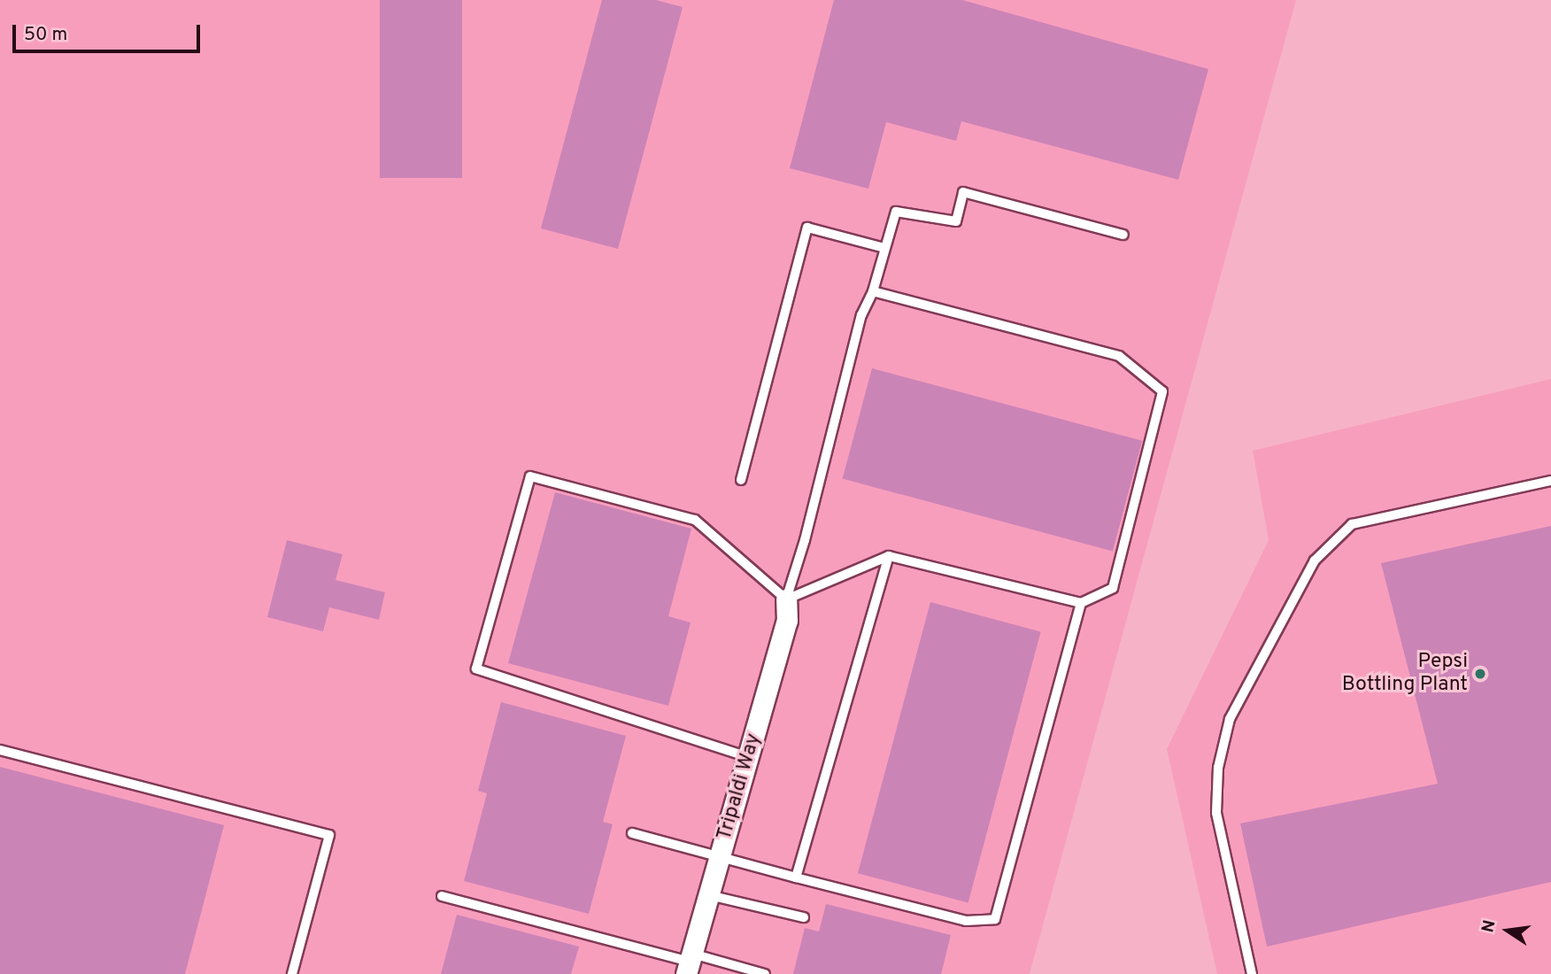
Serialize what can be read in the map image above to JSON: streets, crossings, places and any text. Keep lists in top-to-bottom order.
{
  "streets": {
    "street": ["Tripaldi Way"]
  },
  "places": ["Pepsi Bottling Plant"],
  "scale_bar": "50 m",
  "north": "left"
}
